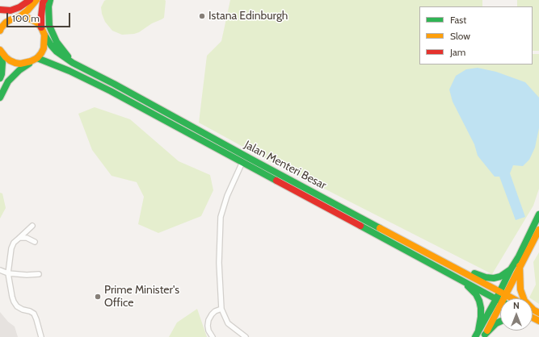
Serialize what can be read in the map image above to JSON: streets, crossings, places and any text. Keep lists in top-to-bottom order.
{
  "streets": {
    "main road": ["Jalan Menteri Besar"]
  },
  "places": ["Istana Edinburgh", "Prime Minister's Office"],
  "legend": ["Fast", "Slow", "Jam"],
  "scale_bar": "100 m",
  "north": "top"
}
